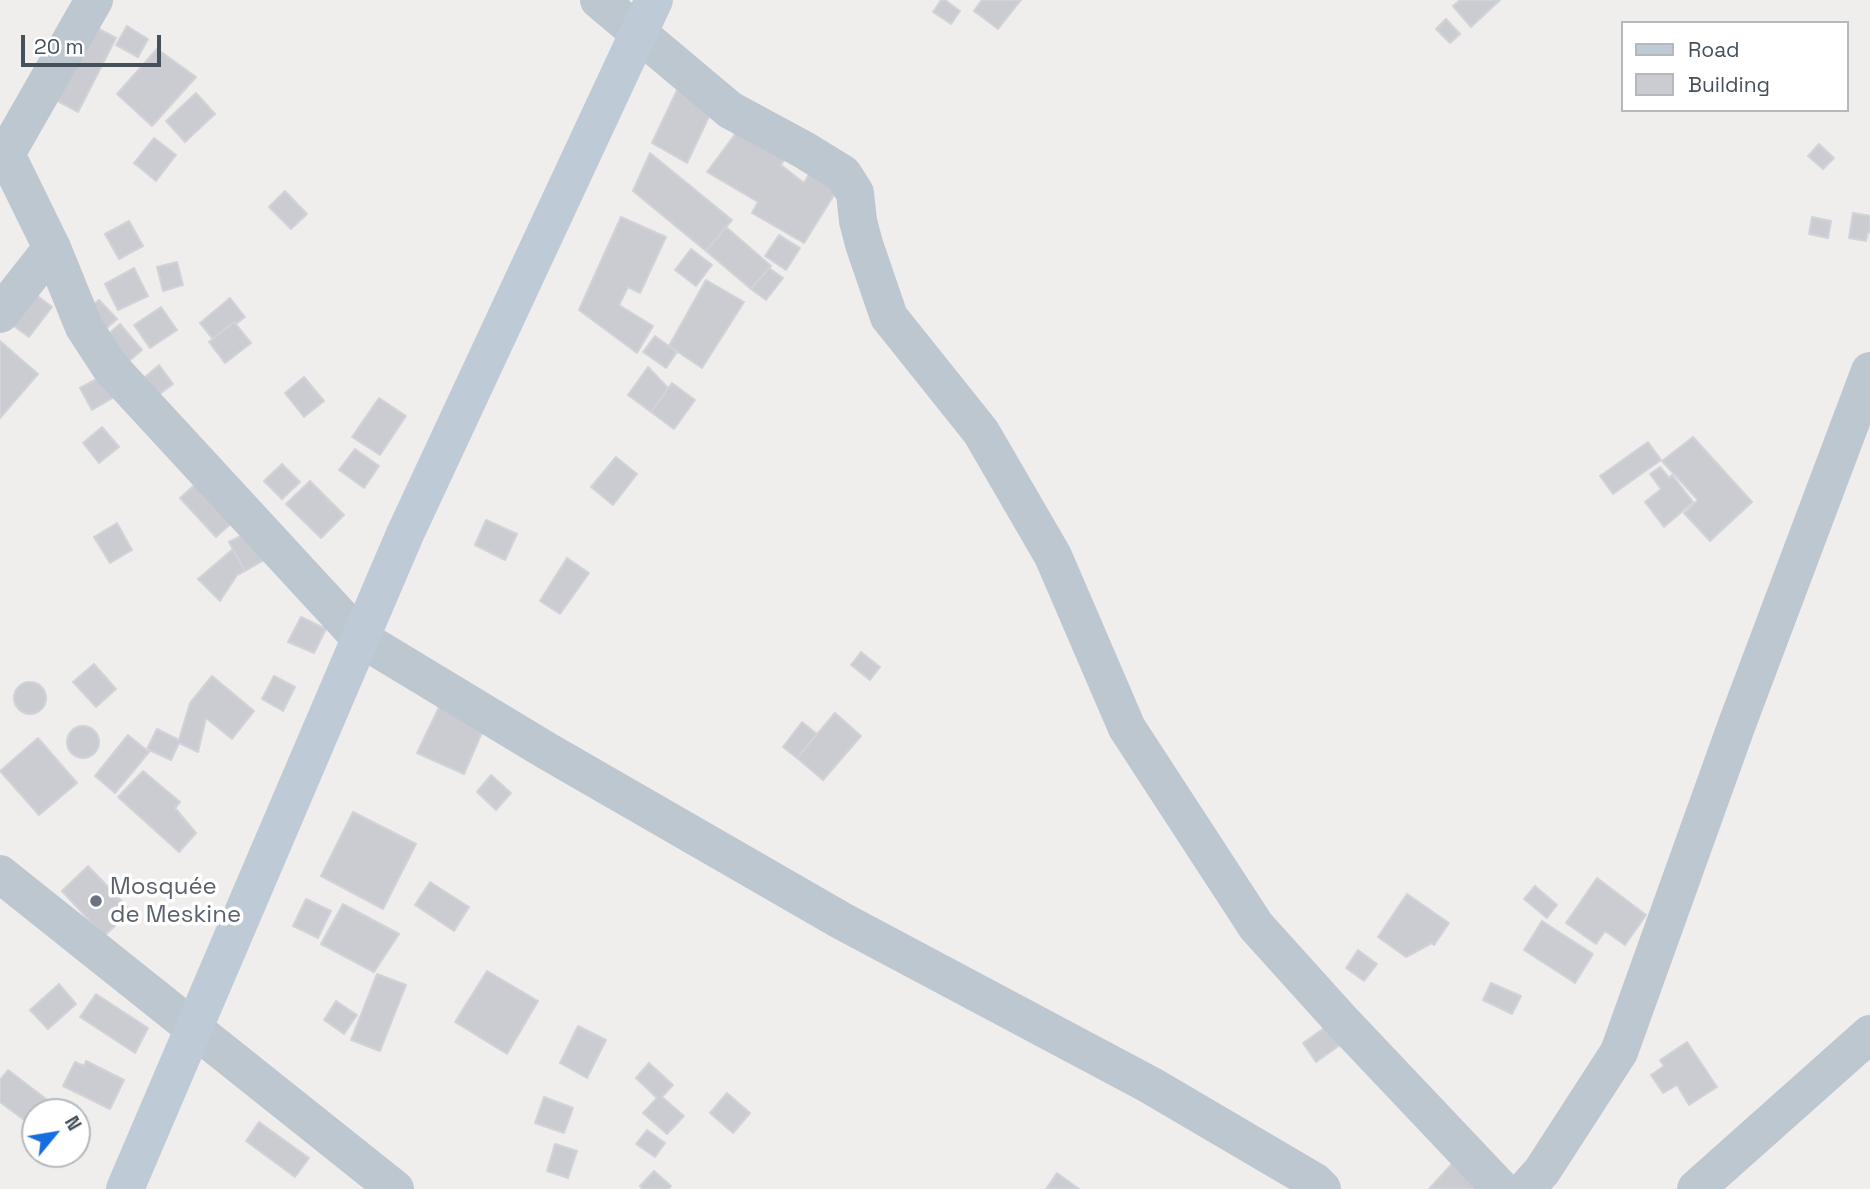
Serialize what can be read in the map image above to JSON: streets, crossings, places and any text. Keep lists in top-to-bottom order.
{
  "places": ["Mosquée de Meskine"],
  "legend": ["Road", "Building"],
  "scale_bar": "20 m",
  "north": "top right"
}
